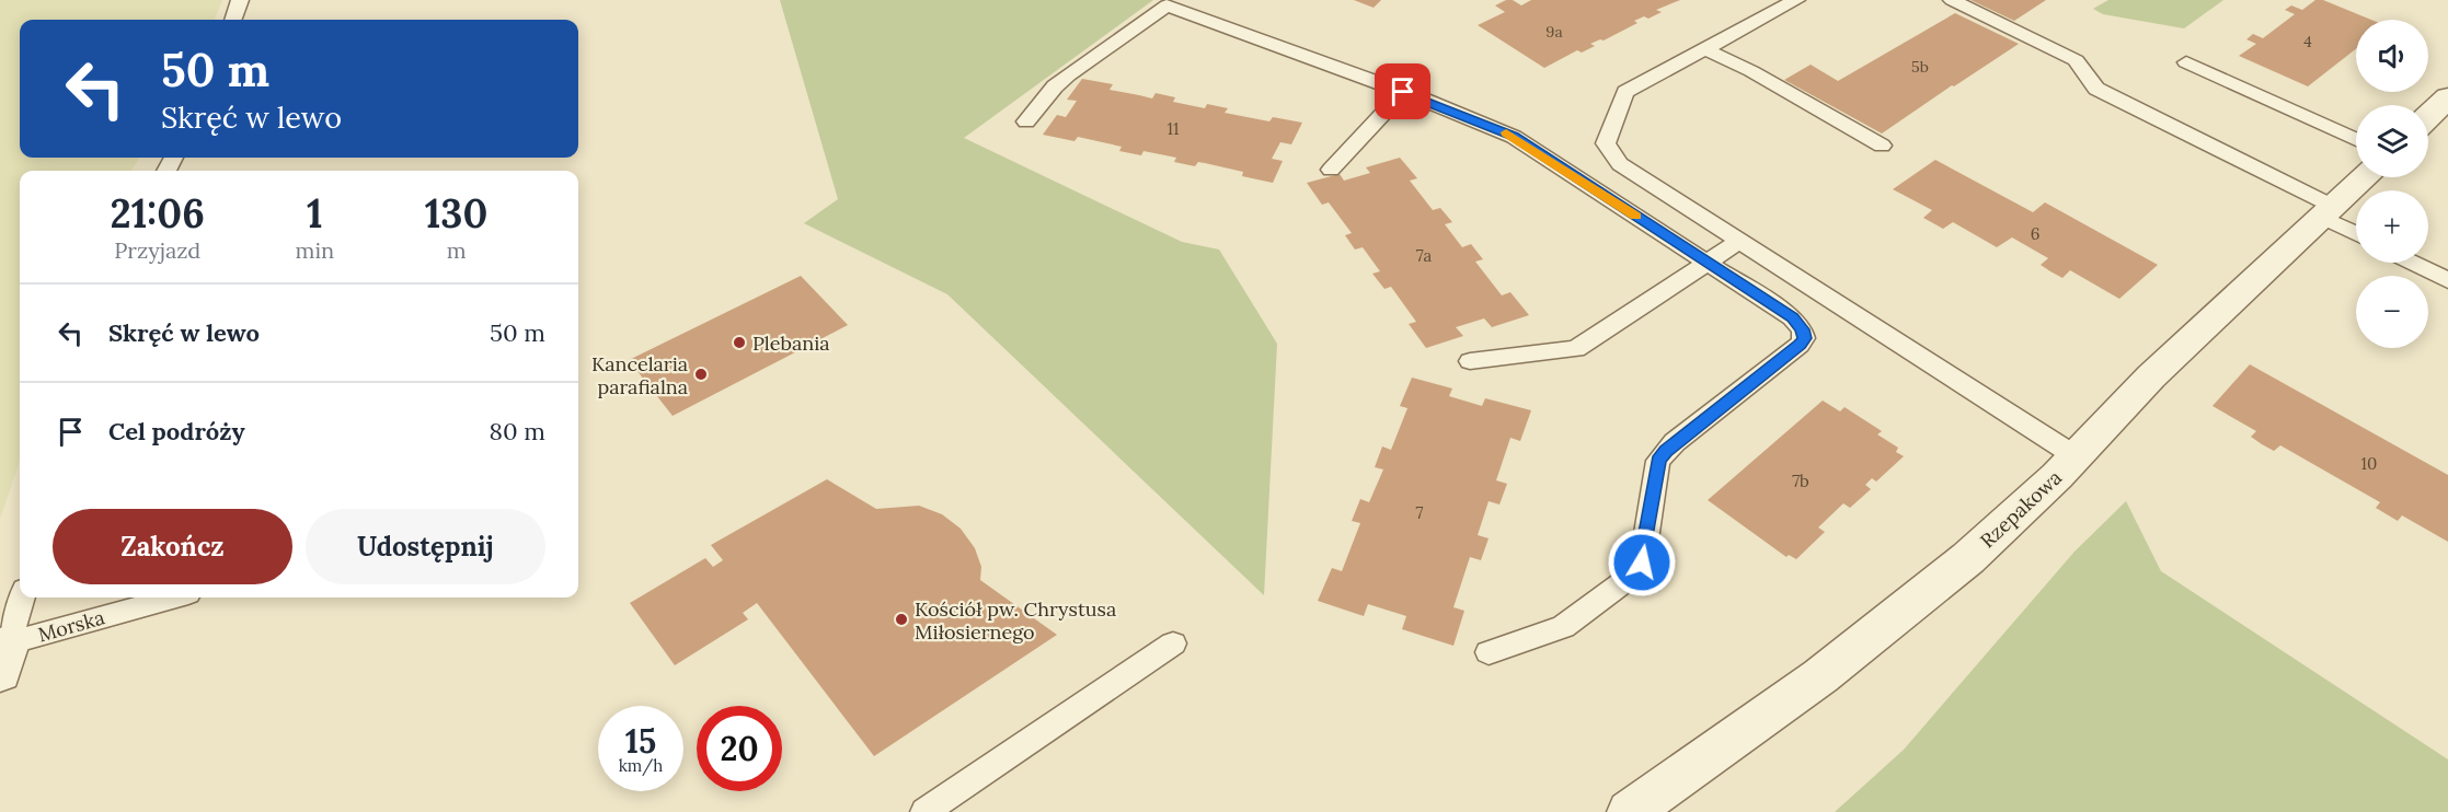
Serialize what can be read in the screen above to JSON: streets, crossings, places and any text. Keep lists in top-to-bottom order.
{
  "streets": {
    "street": ["Rzepakowa"],
    "lane": ["Morska"]
  },
  "places": ["Plebania", "Kancelaria parafialna", "Kościół pw. Chrystusa Miłosiernego"],
  "house_numbers": [
    "9a",
    "4",
    "5b",
    "11",
    "6",
    "7a",
    "10",
    "7b",
    "7"
  ],
  "page": {
    "map_buttons": ["+", "−"],
    "turn": ["50 m", "Skręć w lewo"],
    "eta": [
      "21:06",
      "Przyjazd",
      "1",
      "min",
      "130",
      "m"
    ],
    "list": [
      {
        "name": "Skręć w lewo",
        "value": "50 m"
      },
      {
        "name": "Cel podróży",
        "value": "80 m"
      }
    ],
    "buttons": ["Zakończ", "Udostępnij"],
    "speed": "15 km/h",
    "limit": "20"
  }
}
